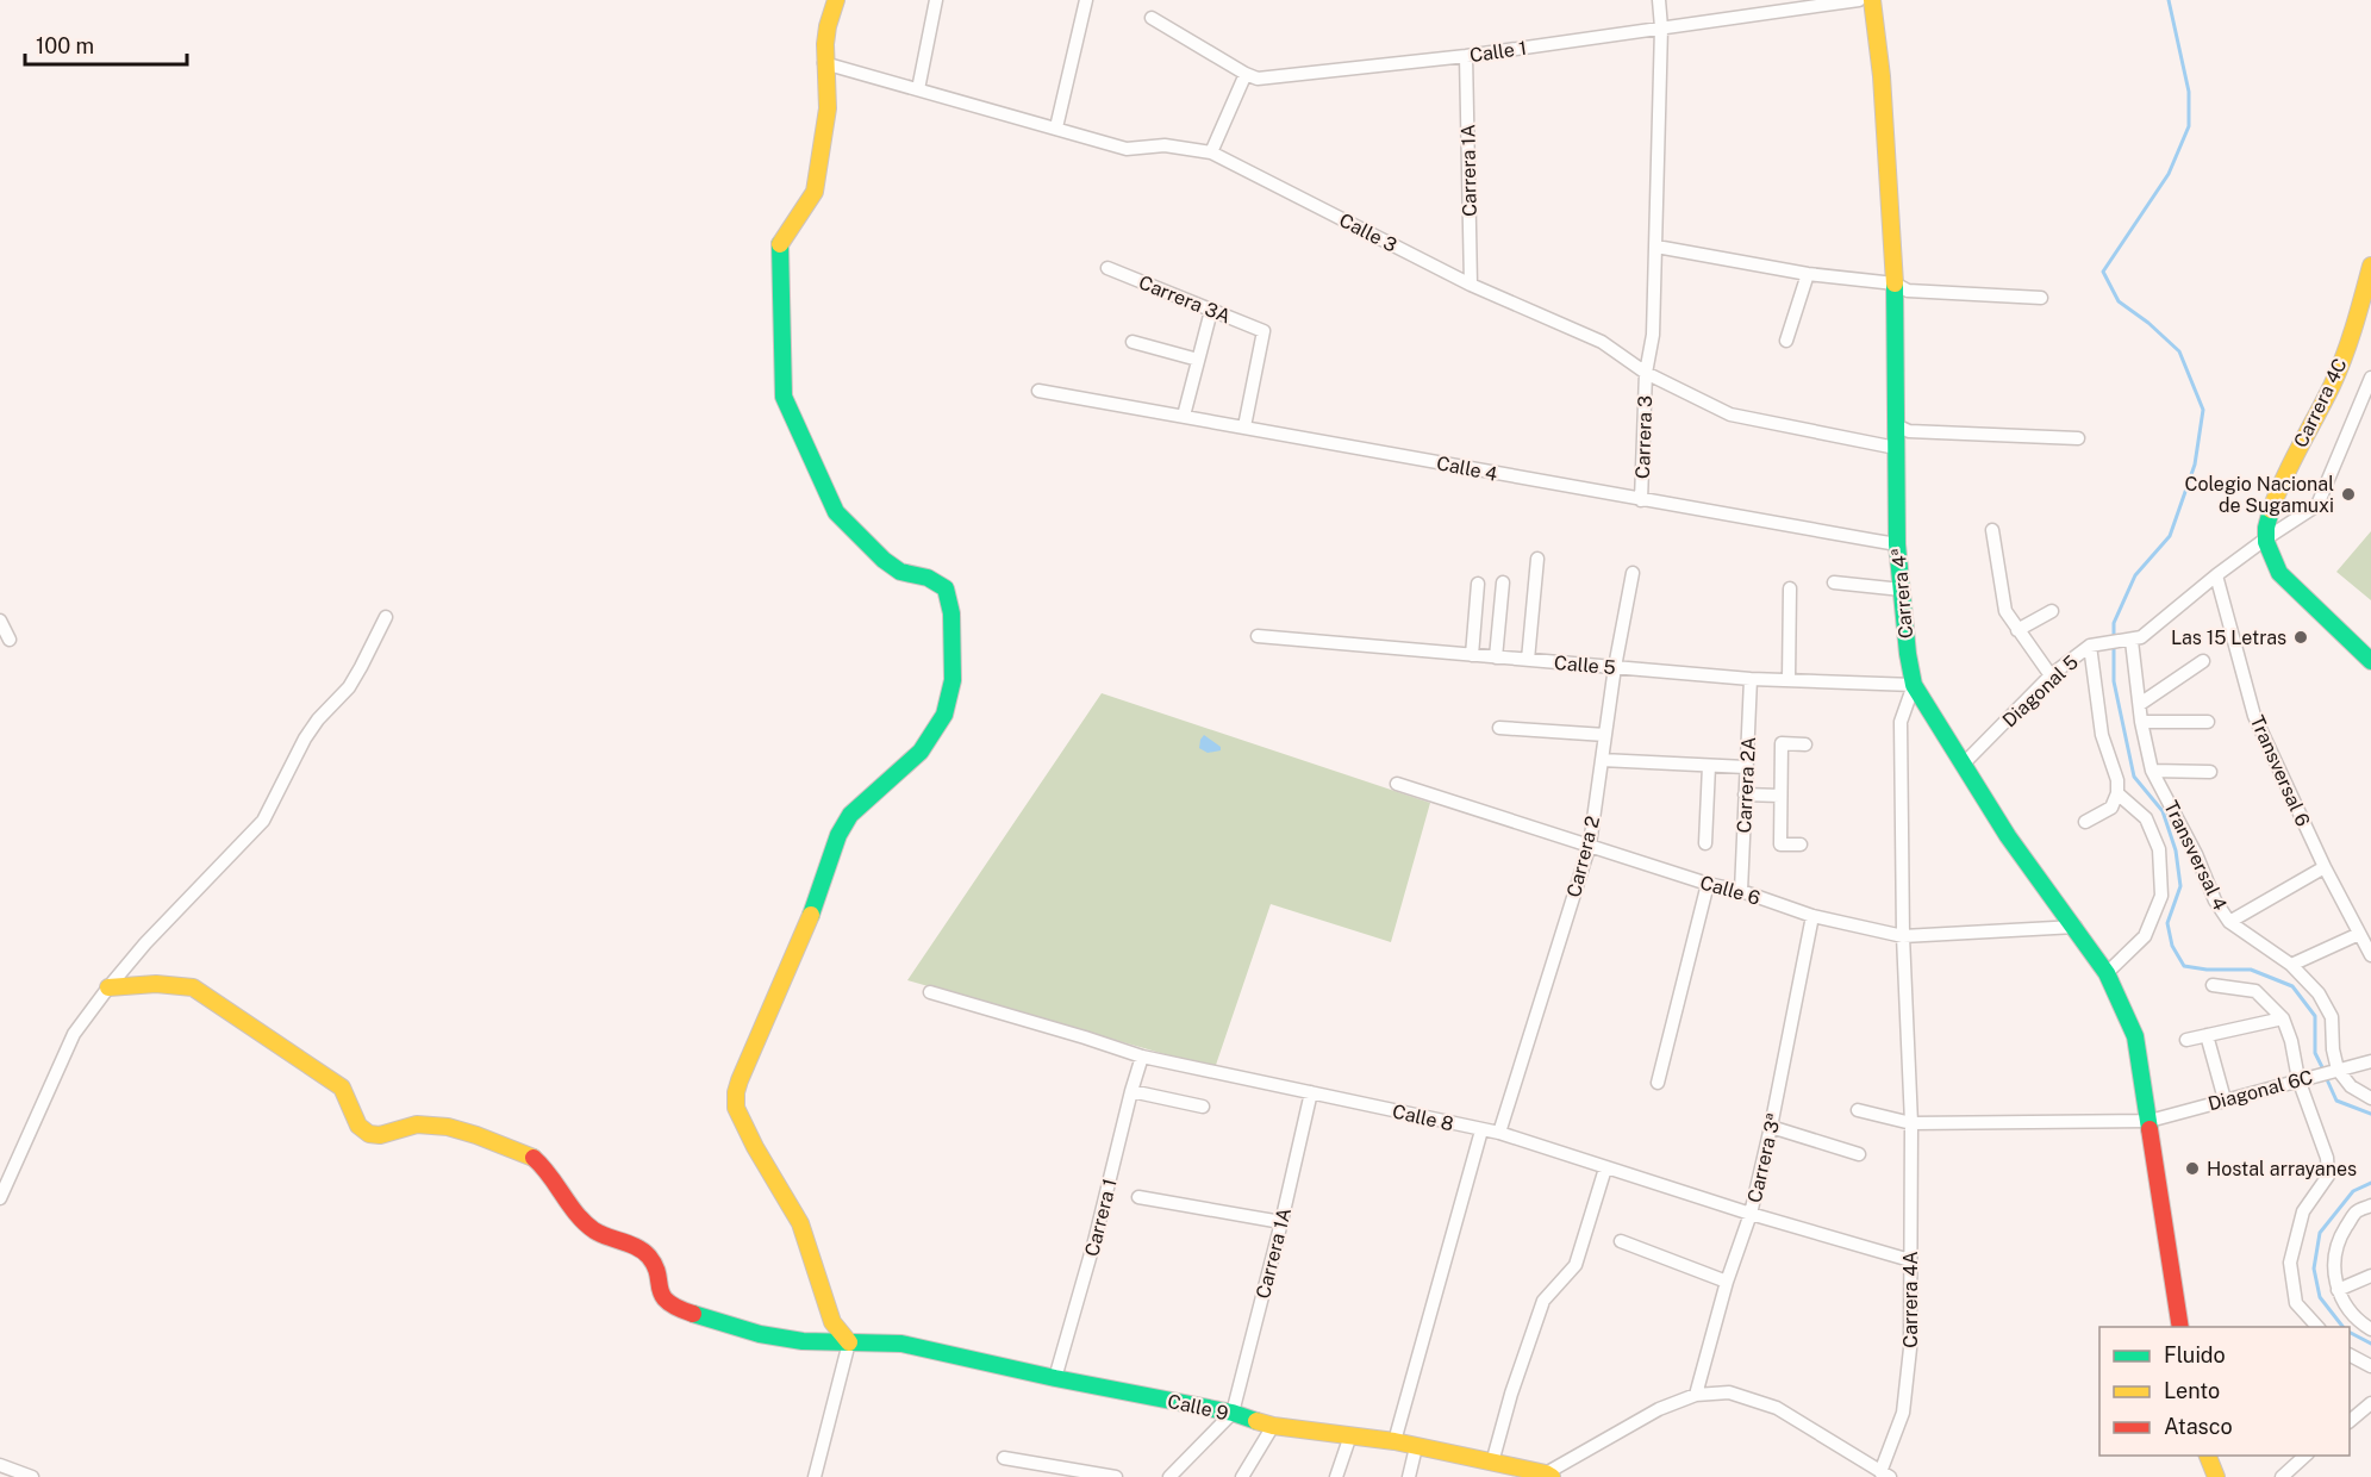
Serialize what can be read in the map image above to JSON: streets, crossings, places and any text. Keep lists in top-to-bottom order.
{
  "streets": {
    "street": [
      "Calle 1",
      "Carrera 1A",
      "Calle 3",
      "Carrera 3A",
      "Carrera 4C",
      "Carrera 3",
      "Calle 4",
      "Carrera 4ª",
      "Calle 5",
      "Diagonal 5",
      "Transversal 6",
      "Carrera 2A",
      "Transversal 4",
      "Carrera 2",
      "Calle 6",
      "Diagonal 6C",
      "Calle 8",
      "Carrera 3ª",
      "Carrera 1",
      "Carrera 4A",
      "Calle 9"
    ]
  },
  "crossings": [
    ["Calle 1", "Carrera 1A"],
    ["Calle 1", "Carrera 3"],
    ["Carrera 1A", "Calle 3"],
    ["Carrera 1A", "Calle 8"],
    ["Carrera 1A", "Calle 9"],
    ["Calle 3", "Carrera 3"],
    ["Calle 3", "Carrera 4ª"],
    ["Carrera 3A", "Calle 4"],
    ["Carrera 4C", "Diagonal 5"],
    ["Carrera 3", "Calle 4"],
    ["Calle 4", "Carrera 4ª"],
    ["Carrera 4ª", "Calle 5"],
    ["Carrera 4ª", "Diagonal 5"],
    ["Carrera 4ª", "Calle 6"],
    ["Carrera 4ª", "Diagonal 6C"],
    ["Carrera 4ª", "Carrera 4A"],
    ["Calle 5", "Carrera 2A"],
    ["Calle 5", "Carrera 2"],
    ["Calle 5", "Carrera 4A"],
    ["Diagonal 5", "Transversal 6"],
    ["Diagonal 5", "Transversal 4"],
    ["Carrera 2A", "Calle 6"],
    ["Transversal 4", "Diagonal 6C"],
    ["Carrera 2", "Calle 6"],
    ["Carrera 2", "Calle 8"],
    ["Calle 6", "Carrera 3ª"],
    ["Calle 6", "Carrera 4A"],
    ["Diagonal 6C", "Carrera 4A"],
    ["Calle 8", "Carrera 3ª"],
    ["Calle 8", "Carrera 1"],
    ["Calle 8", "Carrera 4A"],
    ["Carrera 1", "Calle 9"]
  ],
  "places": ["Colegio Nacional de Sugamuxi", "Las 15 Letras", "Hostal arrayanes"],
  "legend": ["Fluido", "Lento", "Atasco"],
  "scale_bar": "100 m"
}
